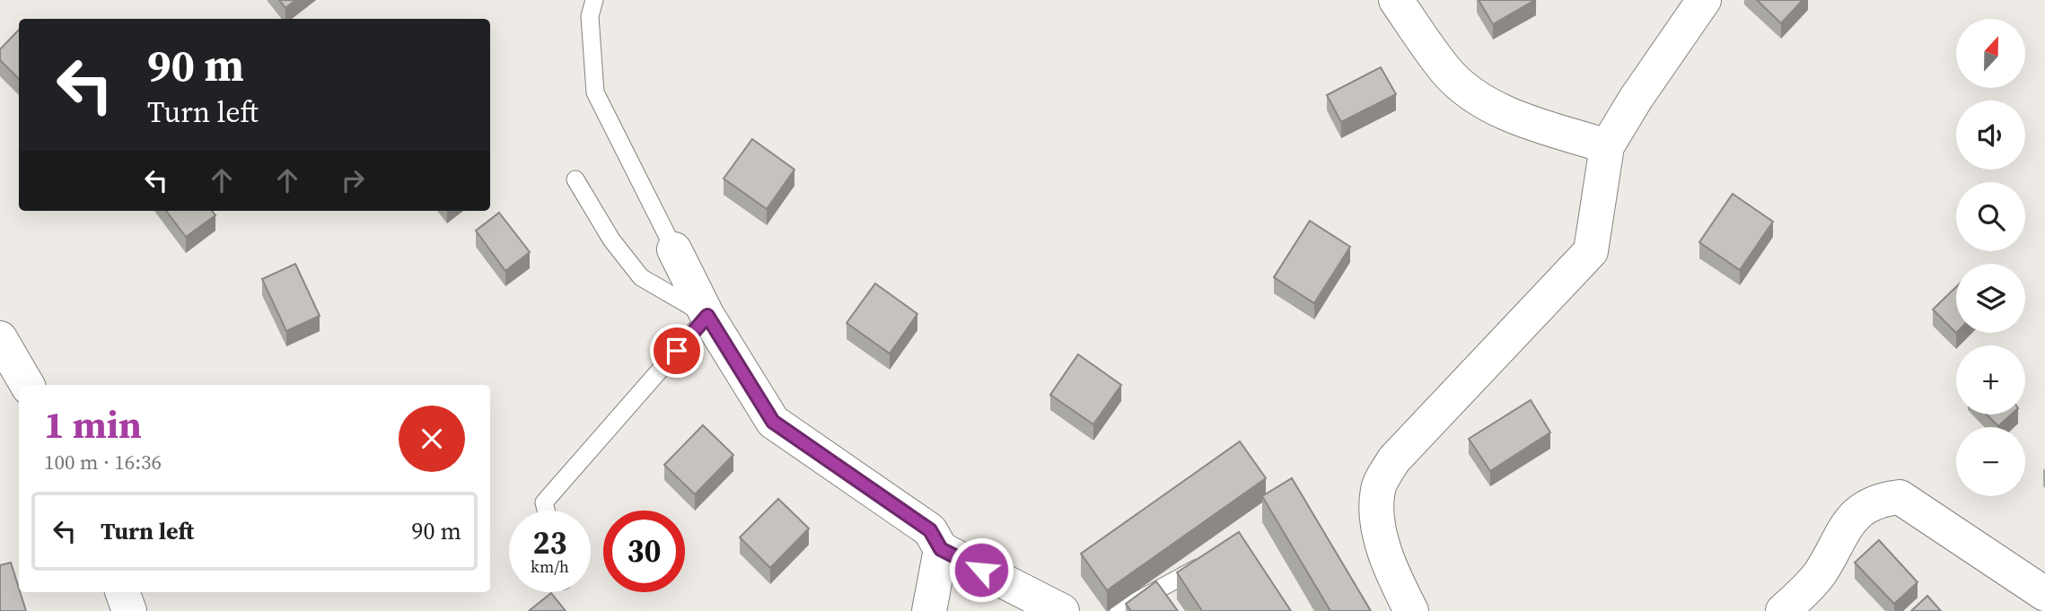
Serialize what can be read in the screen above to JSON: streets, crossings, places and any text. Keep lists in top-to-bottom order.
{
  "north": "top",
  "page": {
    "map_buttons": ["+", "−"],
    "turn": ["90 m", "Turn left"],
    "heading": ["1 min", "100 m · 16:36"],
    "list": [
      {
        "name": "Turn left",
        "value": "90 m"
      }
    ],
    "speed": "23 km/h",
    "limit": "30"
  }
}
